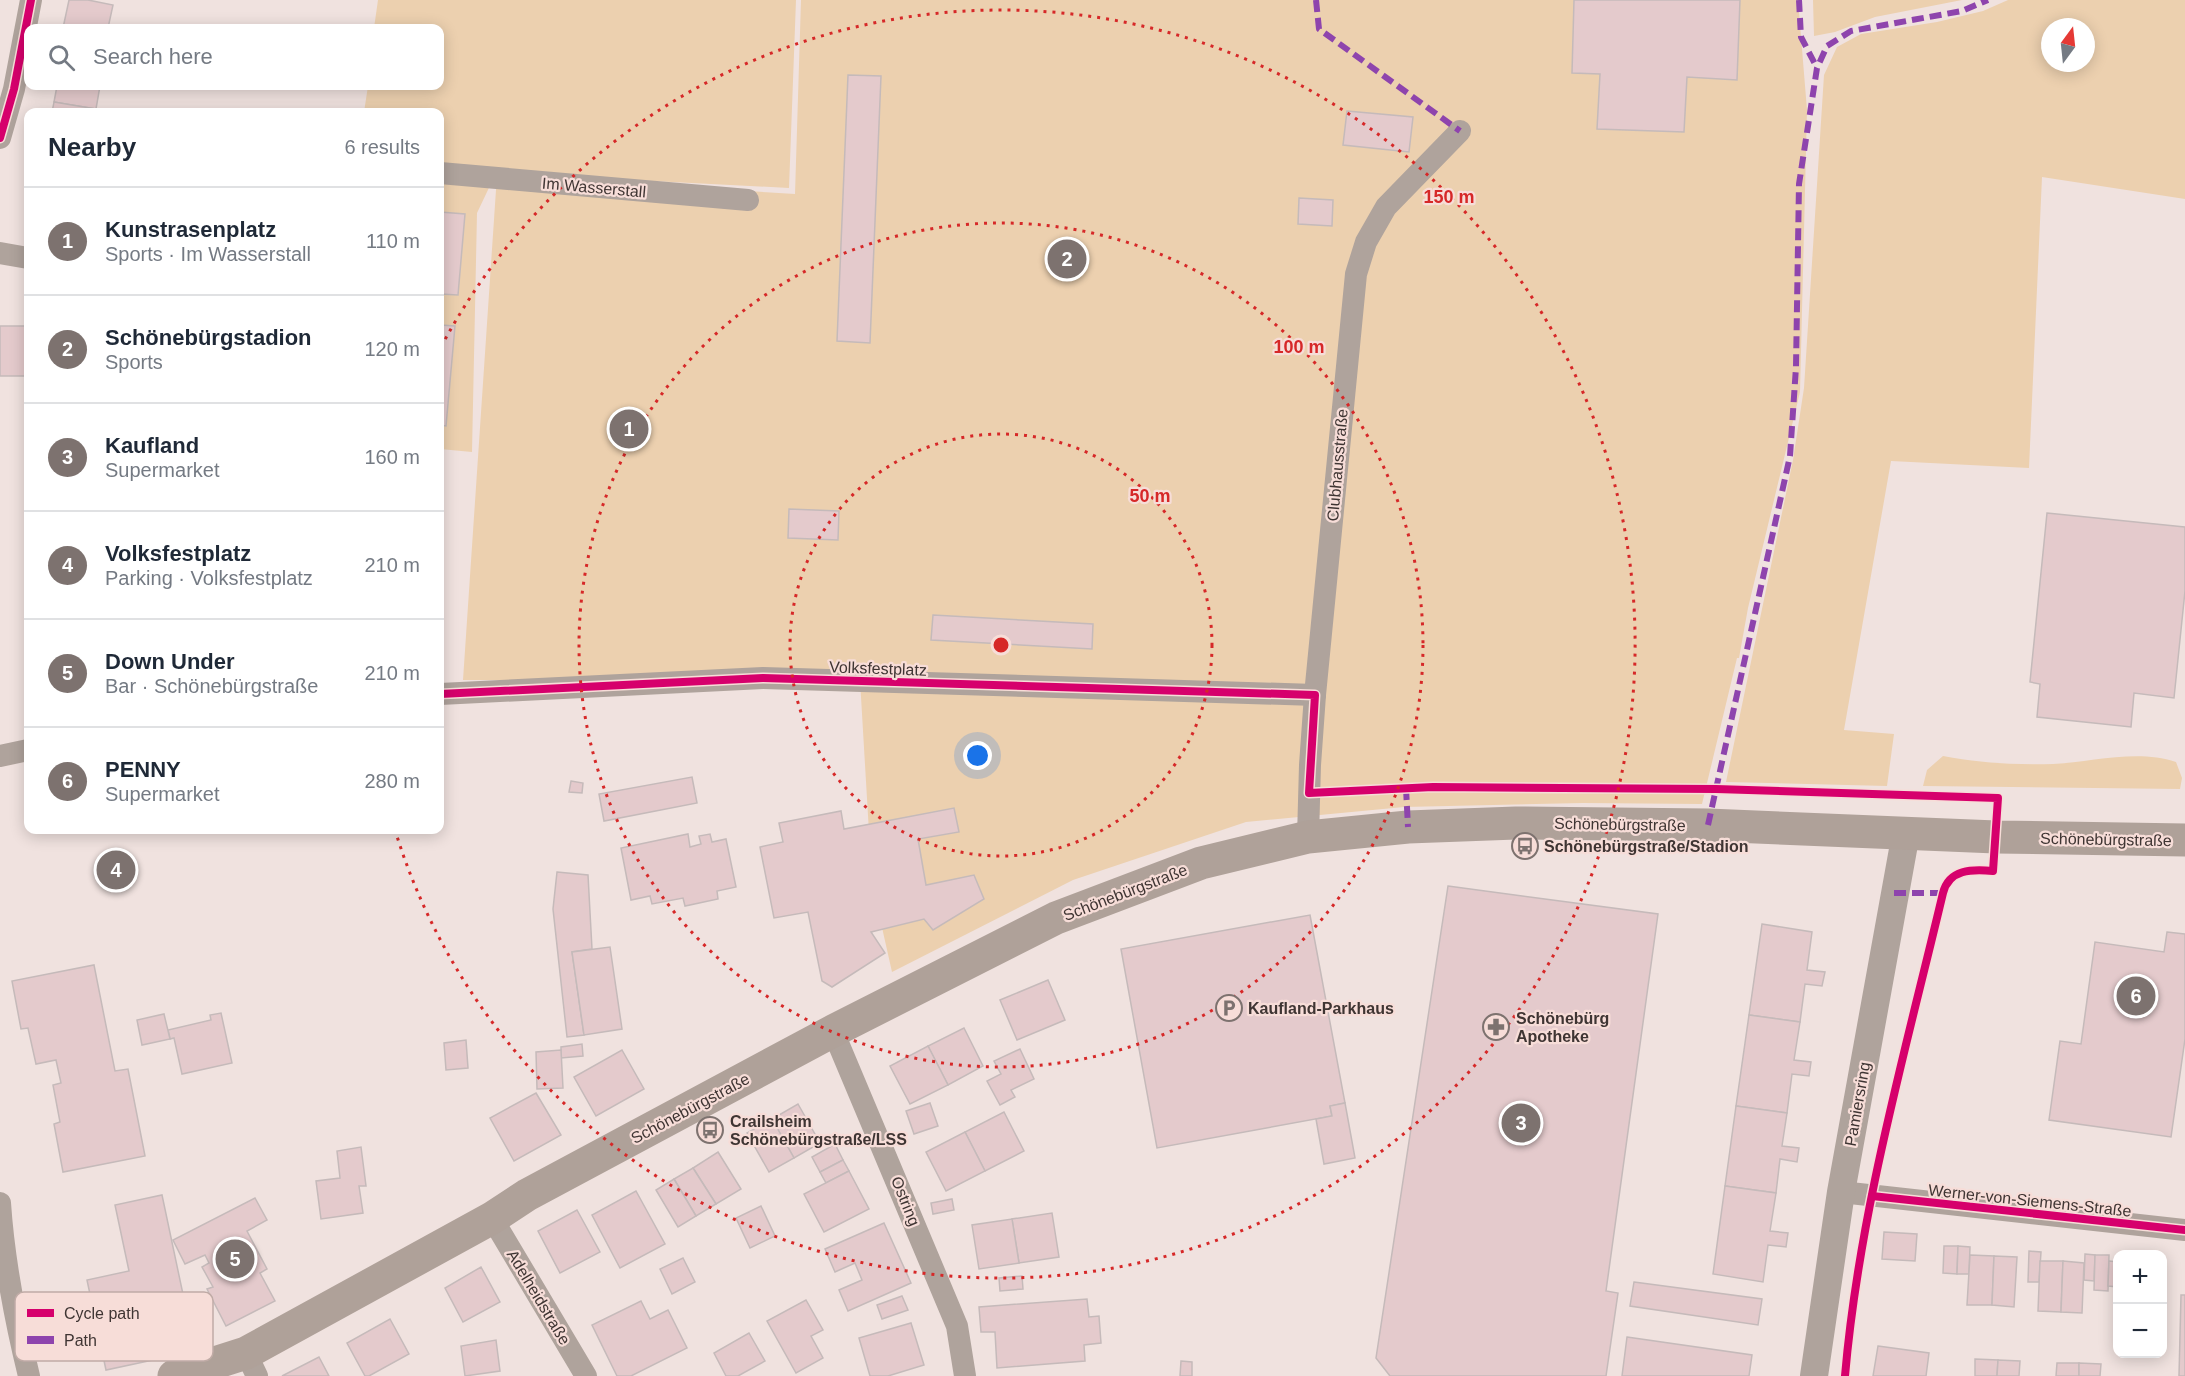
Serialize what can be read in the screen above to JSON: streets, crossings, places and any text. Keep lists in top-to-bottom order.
{
  "streets": {
    "main road": ["Schönebürgstraße"],
    "street": [
      "Im Wasserstall",
      "Clubhausstraße",
      "Volksfestplatz",
      "Pamiersring",
      "Werner-von-Siemens-Straße",
      "Ostring",
      "Adelheidstraße"
    ]
  },
  "crossings": [
    ["Clubhausstraße", "Volksfestplatz"],
    ["Clubhausstraße", "Schönebürgstraße"],
    ["Schönebürgstraße", "Pamiersring"],
    ["Schönebürgstraße", "Ostring"],
    ["Schönebürgstraße", "Adelheidstraße"],
    ["Pamiersring", "Werner-von-Siemens-Straße"]
  ],
  "places": {
    "bus stop": ["Schönebürgstraße/Stadion", "Crailsheim Schönebürgstraße/LSS"],
    "parking": ["Kaufland-Parkhaus"],
    "pharmacy": ["Schönebürg Apotheke"]
  },
  "legend": ["Cycle path", "Path"],
  "north": "top",
  "page": {
    "search": "Search here",
    "heading": ["Nearby", "6 results"],
    "list": [
      {
        "mark": "1",
        "name": "Kunstrasenplatz",
        "note": "Sports · Im Wasserstall",
        "value": "110 m"
      },
      {
        "mark": "2",
        "name": "Schönebürgstadion",
        "note": "Sports",
        "value": "120 m"
      },
      {
        "mark": "3",
        "name": "Kaufland",
        "note": "Supermarket",
        "value": "160 m"
      },
      {
        "mark": "4",
        "name": "Volksfestplatz",
        "note": "Parking · Volksfestplatz",
        "value": "210 m"
      },
      {
        "mark": "5",
        "name": "Down Under",
        "note": "Bar · Schönebürgstraße",
        "value": "210 m"
      },
      {
        "mark": "6",
        "name": "PENNY",
        "note": "Supermarket",
        "value": "280 m"
      }
    ],
    "pins": [
      "2",
      "1",
      "4",
      "6",
      "3",
      "5"
    ],
    "map_buttons": ["+", "−"]
  },
  "rings": ["150 m", "100 m", "50 m"]
}
